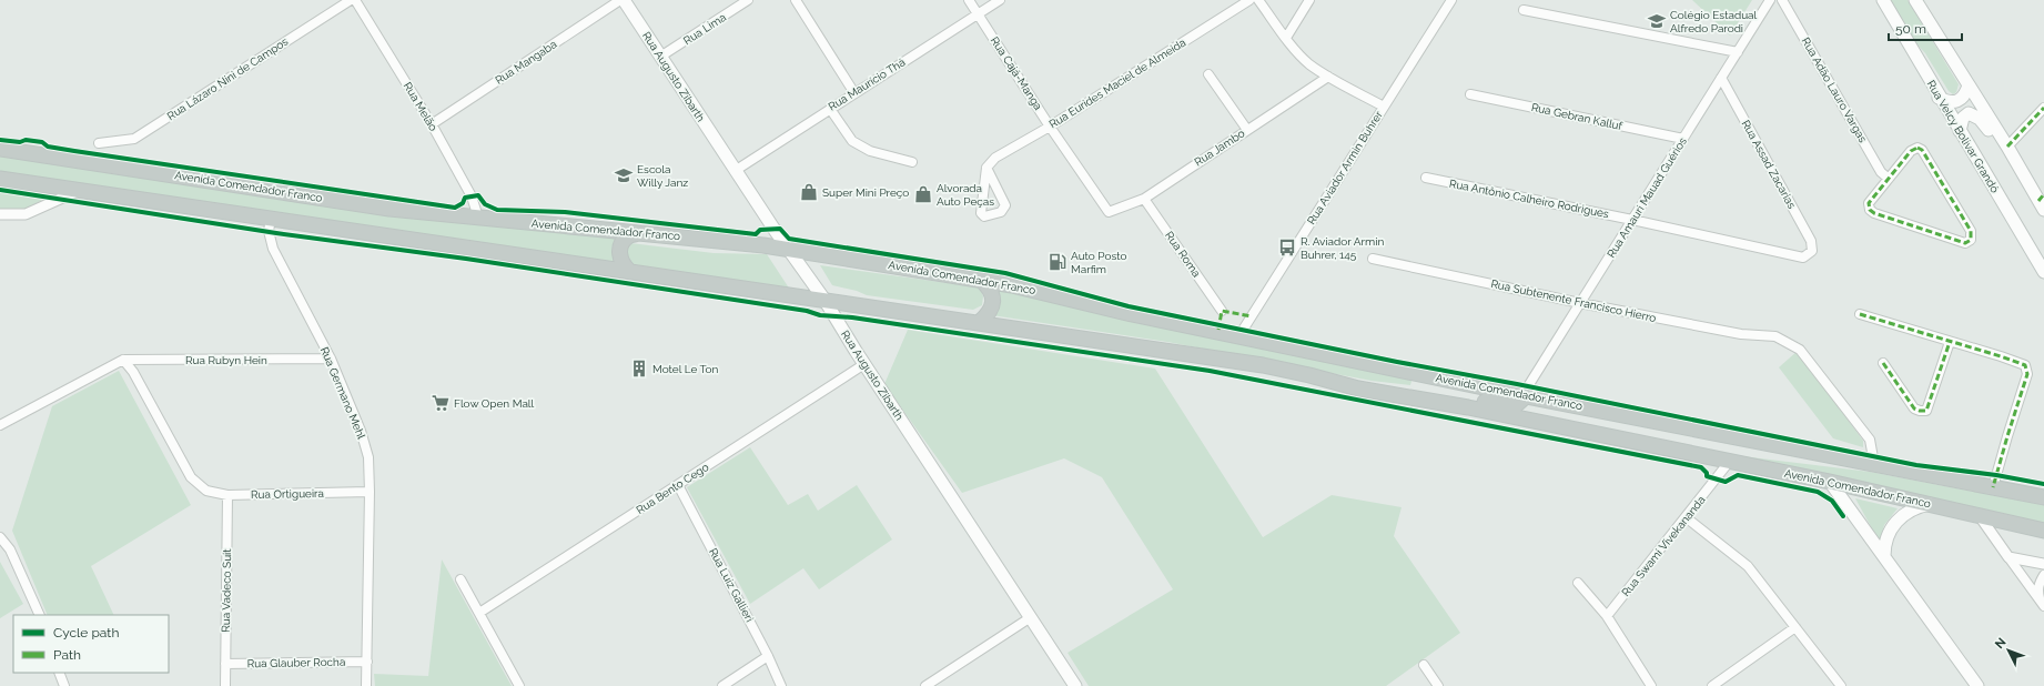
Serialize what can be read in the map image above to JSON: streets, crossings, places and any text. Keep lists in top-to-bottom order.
{
  "streets": {
    "highway": ["Avenida Comendador Franco"],
    "main road": ["Rua Augusto Zibarth", "Rua Velcy Bolivar Grandó"],
    "street": [
      "Rua Lima",
      "Rua Mangaba",
      "Rua Cajá-Manga",
      "Rua Lázaro Nini de Campos",
      "Rua Eurides Maciel de Almeida",
      "Rua Maurício Thá",
      "Rua Adão Lauro Vargas",
      "Rua Melão",
      "Rua Gebran Kalluf",
      "Rua Jambo",
      "Rua Assad Zacarias",
      "Rua Aviador Armin Buhrer",
      "Rua Amauri Mauad Guérios",
      "Rua Antônio Calheiro Rodrigues",
      "Rua Roma",
      "Rua Subtenente Francisco Hierro",
      "Rua Rubyn Hein",
      "Rua Germano Mehl",
      "Rua Bento Cego",
      "Rua Ortigueira",
      "Rua Swami Vivekananda",
      "Rua Luiz Gallieri",
      "Rua Vadeco Suit",
      "Rua Glauber Rocha"
    ]
  },
  "crossings": [
    ["Rua Lima", "Rua Augusto Zibarth"],
    ["Rua Mangaba", "Rua Augusto Zibarth"],
    ["Rua Mangaba", "Rua Melão"],
    ["Rua Cajá-Manga", "Rua Eurides Maciel de Almeida"],
    ["Rua Cajá-Manga", "Rua Maurício Thá"],
    ["Rua Cajá-Manga", "Rua Jambo"],
    ["Rua Augusto Zibarth", "Rua Maurício Thá"],
    ["Rua Augusto Zibarth", "Avenida Comendador Franco"],
    ["Rua Augusto Zibarth", "Rua Bento Cego"],
    ["Rua Melão", "Avenida Comendador Franco"],
    ["Rua Gebran Kalluf", "Rua Amauri Mauad Guérios"],
    ["Rua Jambo", "Rua Roma"],
    ["Rua Assad Zacarias", "Rua Amauri Mauad Guérios"],
    ["Rua Assad Zacarias", "Rua Antônio Calheiro Rodrigues"],
    ["Rua Aviador Armin Buhrer", "Avenida Comendador Franco"],
    ["Avenida Comendador Franco", "Rua Amauri Mauad Guérios"],
    ["Avenida Comendador Franco", "Rua Subtenente Francisco Hierro"],
    ["Avenida Comendador Franco", "Rua Germano Mehl"],
    ["Avenida Comendador Franco", "Rua Swami Vivekananda"],
    ["Rua Amauri Mauad Guérios", "Rua Antônio Calheiro Rodrigues"],
    ["Rua Amauri Mauad Guérios", "Rua Subtenente Francisco Hierro"],
    ["Rua Rubyn Hein", "Rua Germano Mehl"],
    ["Rua Rubyn Hein", "Rua Ortigueira"],
    ["Rua Germano Mehl", "Rua Ortigueira"],
    ["Rua Germano Mehl", "Rua Glauber Rocha"],
    ["Rua Bento Cego", "Rua Luiz Gallieri"],
    ["Rua Ortigueira", "Rua Vadeco Suit"],
    ["Rua Vadeco Suit", "Rua Glauber Rocha"]
  ],
  "places": {
    "school or university": ["Colégio Estadual Alfredo Parodi", "Escola Willy Janz"],
    "shop": ["Super Mini Preço", "Alvorada Auto Peças"],
    "bus stop": ["R. Aviador Armin Buhrer, 145"],
    "fuel station": ["Auto Posto Marfim"],
    "building": ["Motel Le Ton"],
    "supermarket": ["Flow Open Mall"]
  },
  "legend": ["Cycle path", "Path"],
  "scale_bar": "50 m",
  "north": "top left"
}
